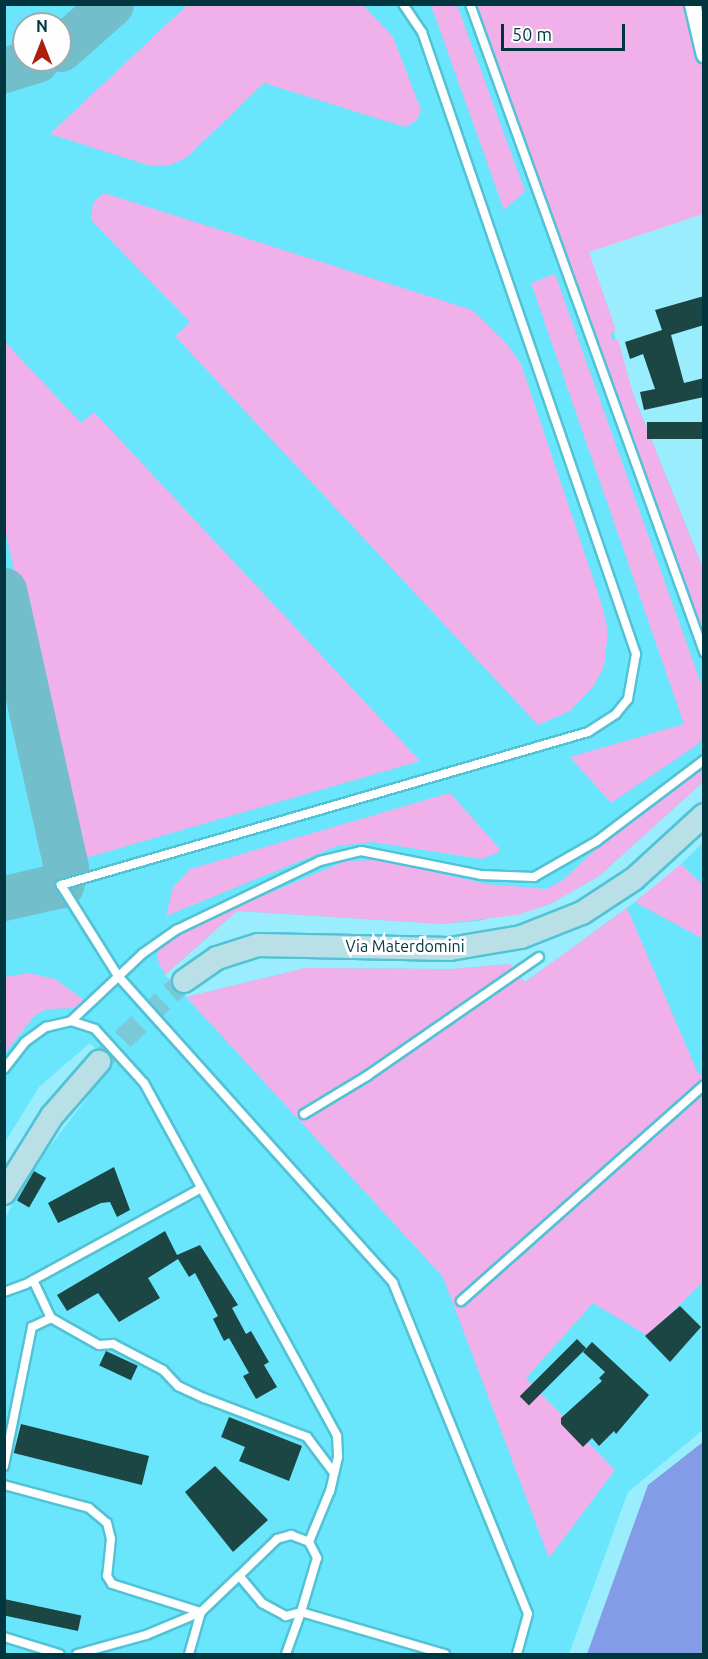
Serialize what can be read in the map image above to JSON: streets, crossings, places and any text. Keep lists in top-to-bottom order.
{
  "streets": {
    "street": ["Via Materdomini"]
  },
  "scale_bar": "50 m",
  "north": "top"
}
